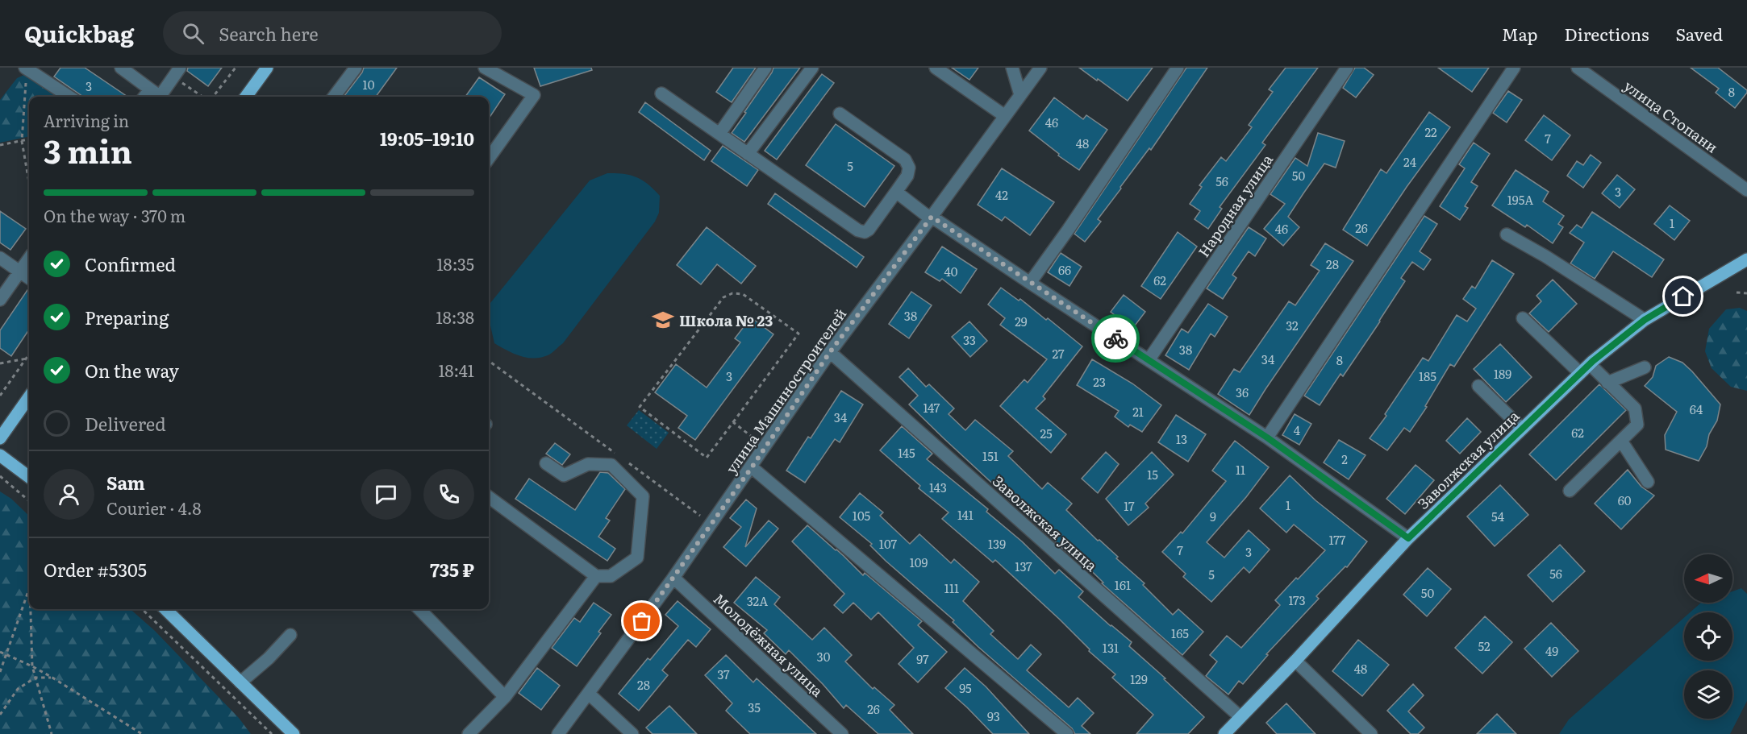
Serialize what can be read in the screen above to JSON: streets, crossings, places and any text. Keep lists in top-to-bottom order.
{
  "streets": {
    "main road": ["Заволжская улица"],
    "street": [
      "улица Стопани",
      "Народная улица",
      "улица Машиностроителей",
      "Молодёжная улица"
    ]
  },
  "crossings": [
    ["улица Машиностроителей", "Заволжская улица"],
    ["улица Машиностроителей", "Молодёжная улица"]
  ],
  "places": {
    "school or university": ["Школа № 23"]
  },
  "house_numbers": [
    "10",
    "3",
    "8",
    "46",
    "22",
    "7",
    "48",
    "24",
    "5",
    "50",
    "56",
    "3",
    "42",
    "195А",
    "1",
    "26",
    "46",
    "28",
    "66",
    "40",
    "62",
    "38",
    "29",
    "32",
    "33",
    "38",
    "27",
    "34",
    "8",
    "189",
    "3",
    "185",
    "23",
    "36",
    "147",
    "64",
    "21",
    "34",
    "4",
    "62",
    "25",
    "13",
    "145",
    "151",
    "2",
    "11",
    "15",
    "143",
    "60",
    "1",
    "17",
    "141",
    "105",
    "9",
    "54",
    "177",
    "107",
    "139",
    "7",
    "3",
    "109",
    "137",
    "56",
    "5",
    "161",
    "111",
    "50",
    "173",
    "32А",
    "165",
    "52",
    "131",
    "49",
    "30",
    "97",
    "48",
    "37",
    "129",
    "28",
    "95",
    "35",
    "26",
    "93"
  ],
  "north": "left",
  "page": {
    "header": "Quickbag",
    "search": "Search here",
    "nav": ["Map", "Directions", "Saved"],
    "heading": ["3 min", "Arriving in", "19:05–19:10"],
    "panel": [
      "Sam",
      "Courier · 4.8",
      "Order #5305",
      "735 ₽"
    ],
    "bar": "On the way · 370 m",
    "list": [
      ["Confirmed", "18:35"],
      ["Preparing", "18:38"],
      ["On the way", "18:41"],
      "Delivered"
    ]
  }
}
